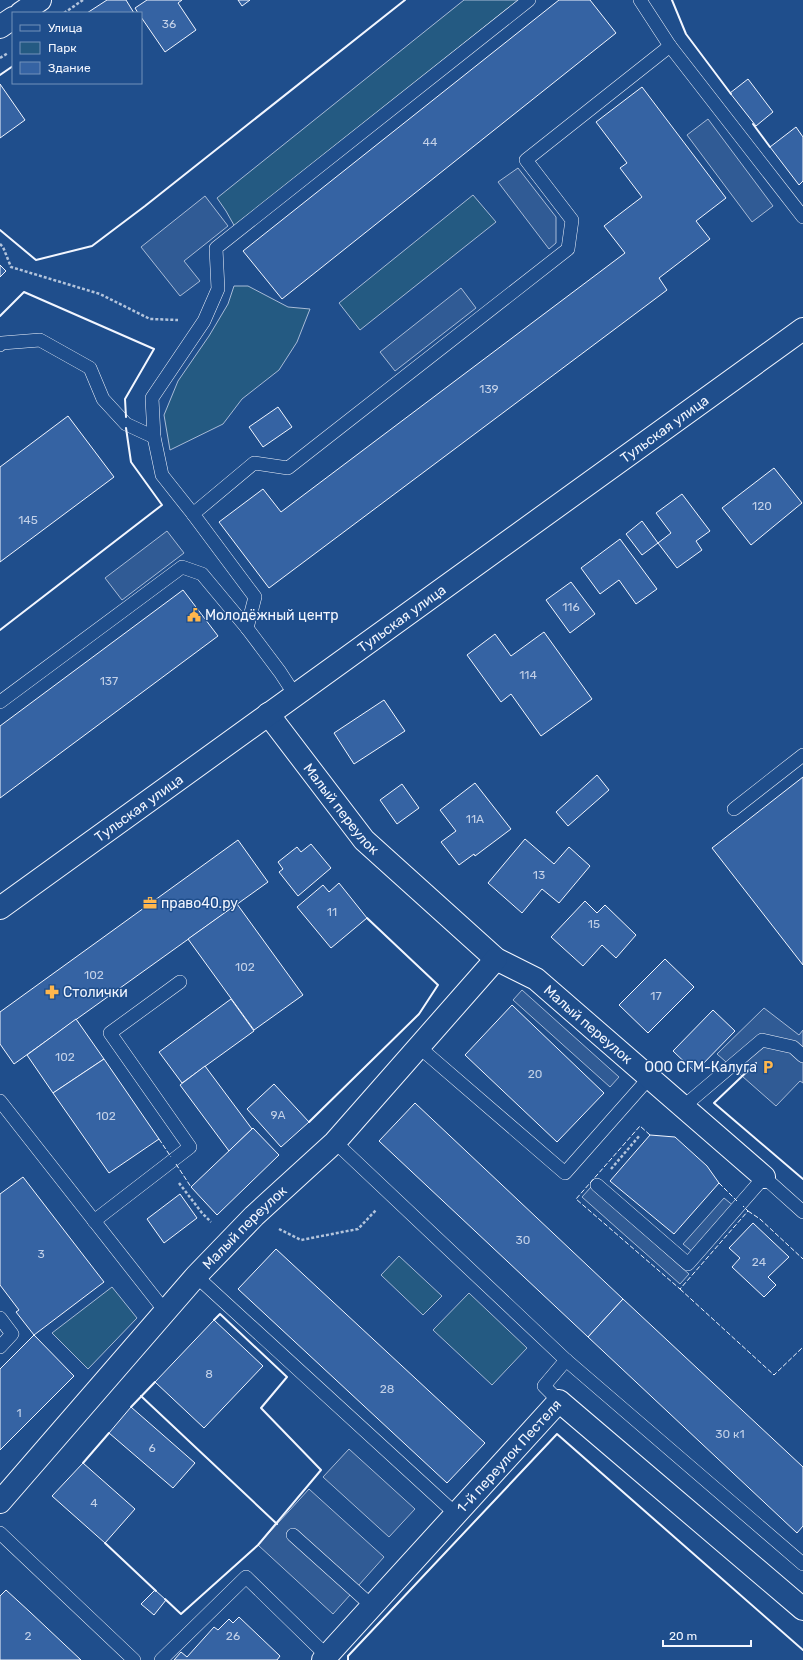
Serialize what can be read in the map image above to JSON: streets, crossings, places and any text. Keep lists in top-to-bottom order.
{
  "streets": {
    "street": ["Тульская улица", "Малый переулок", "1-й переулок Пестеля"]
  },
  "crossings": [
    ["Тульская улица", "Малый переулок"]
  ],
  "places": {
    "public building": ["Молодёжный центр"],
    "office": ["право40.ру"],
    "pharmacy": ["Столички"],
    "parking": ["ООО СГМ-Калуга"]
  },
  "house_numbers": [
    "36",
    "44",
    "139",
    "120",
    "145",
    "116",
    "114",
    "137",
    "11А",
    "13",
    "11",
    "15",
    "102",
    "102",
    "17",
    "102",
    "20",
    "9А",
    "102",
    "30",
    "3",
    "24",
    "8",
    "28",
    "1",
    "30 к1",
    "6",
    "4",
    "2",
    "26"
  ],
  "legend": ["Улица", "Парк", "Здание"],
  "scale_bar": "20 m"
}
